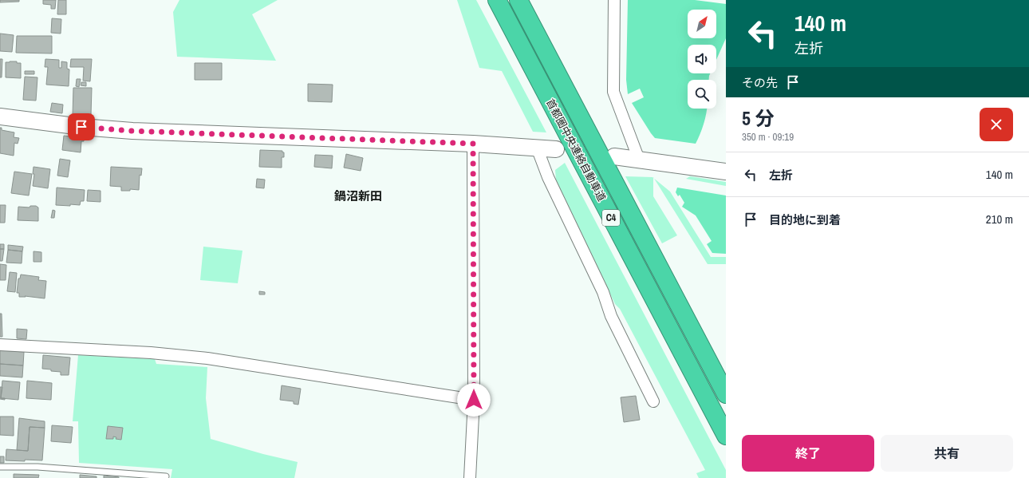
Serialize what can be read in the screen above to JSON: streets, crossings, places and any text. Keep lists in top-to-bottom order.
{
  "streets": {
    "highway": ["首都圏中央連絡自動車道", "C4"]
  },
  "districts": ["鍋沼新田"],
  "north": "top right",
  "page": {
    "turn": ["140 m", "左折"],
    "then": "その先",
    "heading": ["5 分", "350 m · 09:19"],
    "list": [
      {
        "name": "左折",
        "value": "140 m"
      },
      {
        "name": "目的地に到着",
        "value": "210 m"
      }
    ],
    "buttons": ["終了", "共有"]
  }
}
